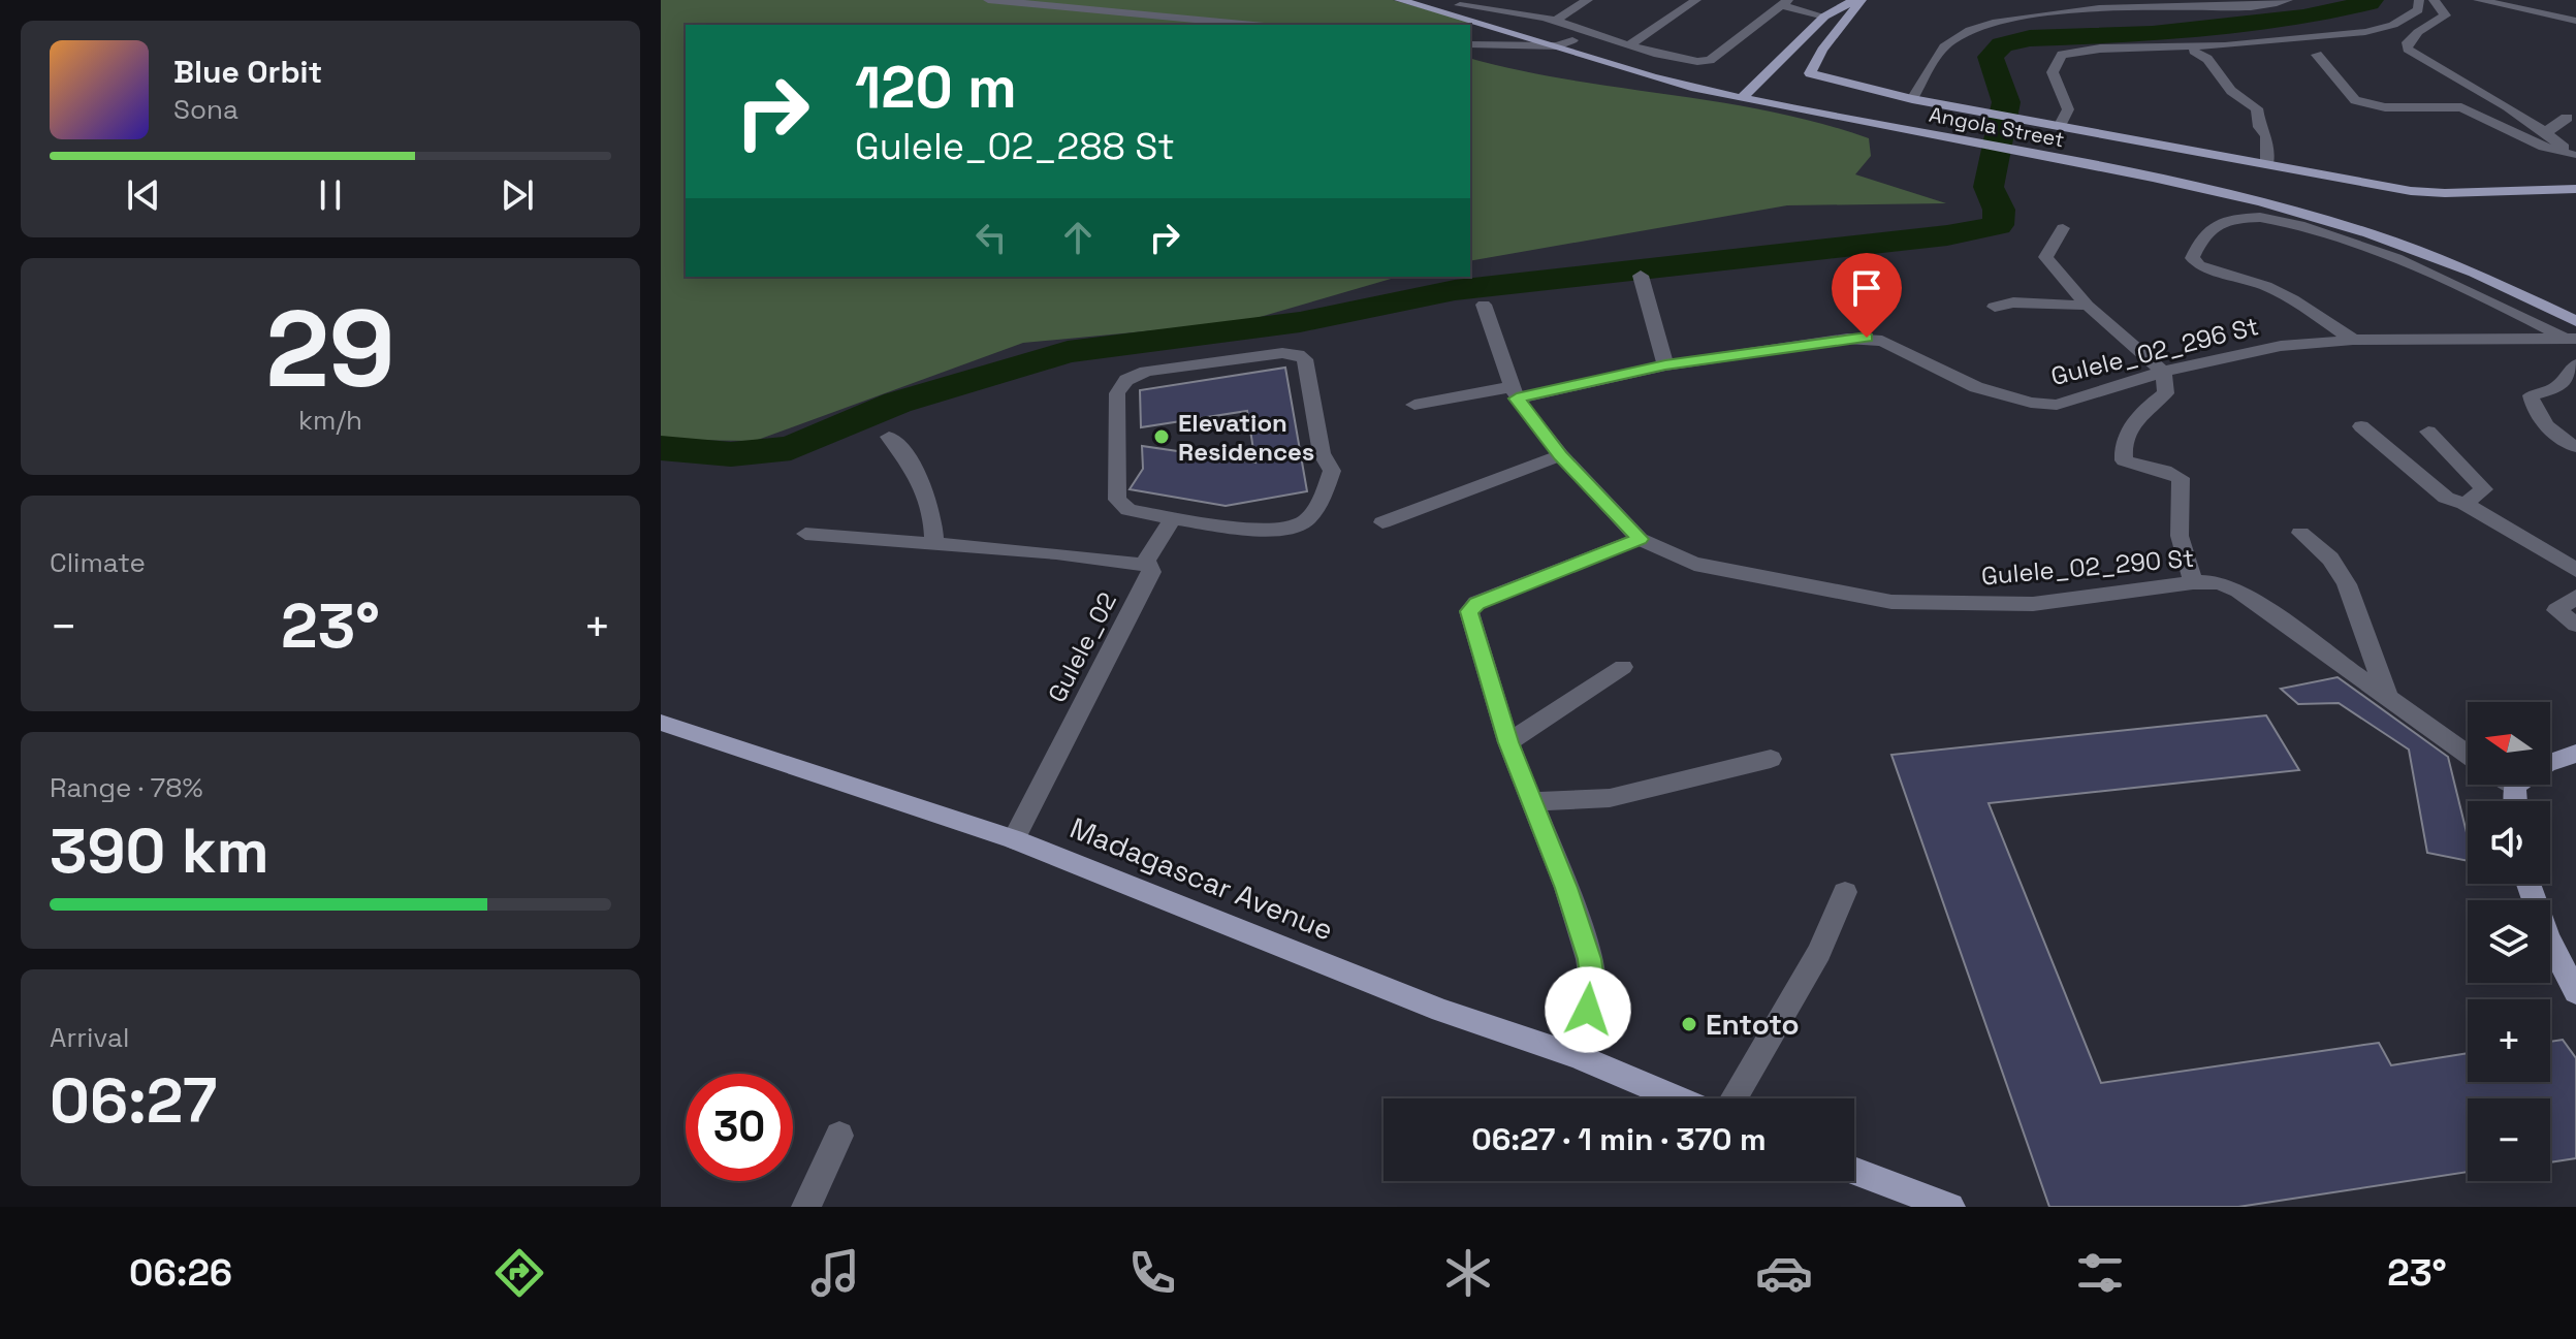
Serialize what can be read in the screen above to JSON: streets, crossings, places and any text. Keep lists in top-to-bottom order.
{
  "streets": {
    "main road": ["Angola Street", "Madagascar Avenue"],
    "street": ["Gulele_02_296 St", "Gulele_02_290 St", "Gulele_02"]
  },
  "crossings": [
    ["Gulele_02_296 St", "Gulele_02_290 St"],
    ["Gulele_02", "Madagascar Avenue"]
  ],
  "places": ["Elevation Residences", "Entoto"],
  "north": "left",
  "page": {
    "turn": ["120 m", "Gulele_02_288 St"],
    "song": ["Blue Orbit", "Sona"],
    "tile": [
      ["29", "km/h"],
      "Climate",
      ["Range · 78%", "390 km"],
      ["Arrival", "06:27"]
    ],
    "heat": ["−", "23°", "+"],
    "map_buttons": ["+", "−"],
    "limit": "30",
    "trip": "06:27 · 1 min · 370 m",
    "tabs": ["06:26", "23°"]
  }
}
